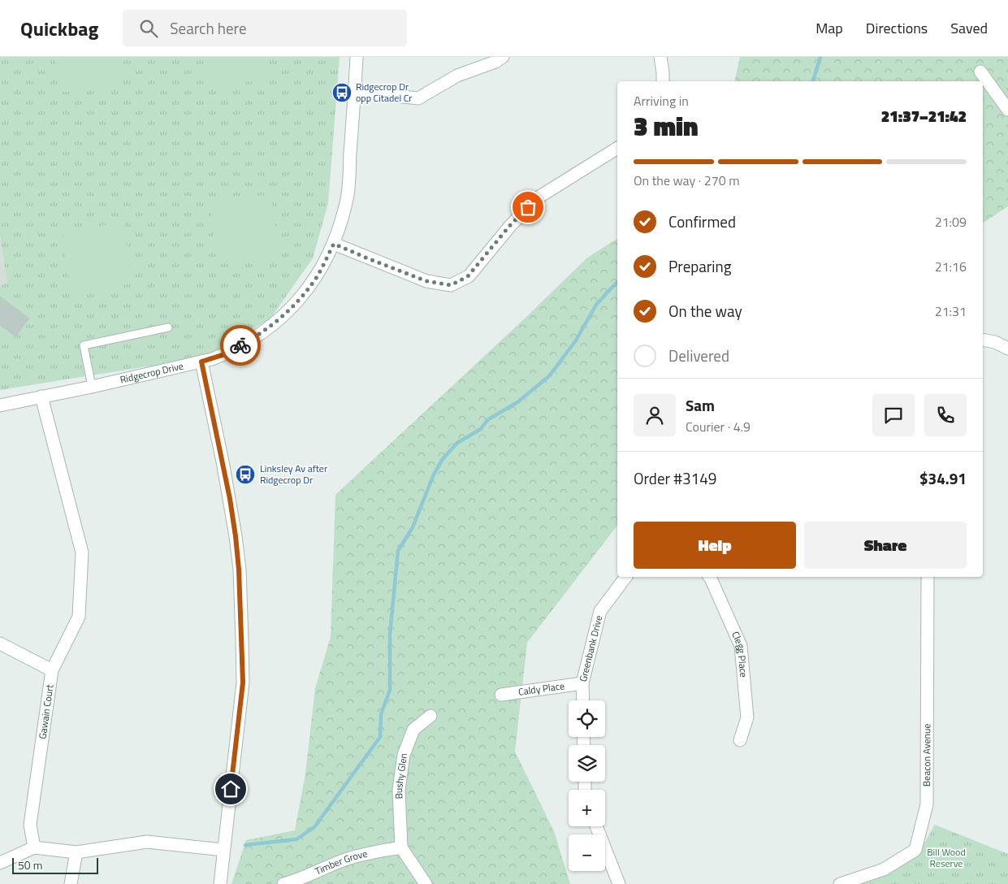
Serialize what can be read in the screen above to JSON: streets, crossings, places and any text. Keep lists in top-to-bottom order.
{
  "streets": {
    "street": [
      "Ridgecrop Drive",
      "Greenbank Drive",
      "Clegg Place",
      "Caldy Place",
      "Gawain Court",
      "Beacon Avenue",
      "Bushy Glen",
      "Timber Grove"
    ]
  },
  "crossings": [
    ["Ridgecrop Drive", "Gawain Court"],
    ["Greenbank Drive", "Caldy Place"],
    ["Bushy Glen", "Timber Grove"]
  ],
  "parks": ["Bill Wood Reserve"],
  "places": {
    "bus stop": ["Ridgecrop Dr opp Citadel Cr", "Linksley Av after Ridgecrop Dr"]
  },
  "scale_bar": "50 m",
  "page": {
    "header": "Quickbag",
    "search": "Search here",
    "nav": ["Map", "Directions", "Saved"],
    "heading": ["3 min", "Arriving in", "21:37–21:42"],
    "panel": [
      "Sam",
      "Courier · 4.9",
      "Order #3149",
      "$34.91"
    ],
    "bar": "On the way · 270 m",
    "list": [
      ["Confirmed", "21:09"],
      ["Preparing", "21:16"],
      ["On the way", "21:31"],
      "Delivered"
    ],
    "buttons": ["Help", "Share"],
    "map_buttons": ["+", "−"],
    "scale": "50 m"
  }
}
